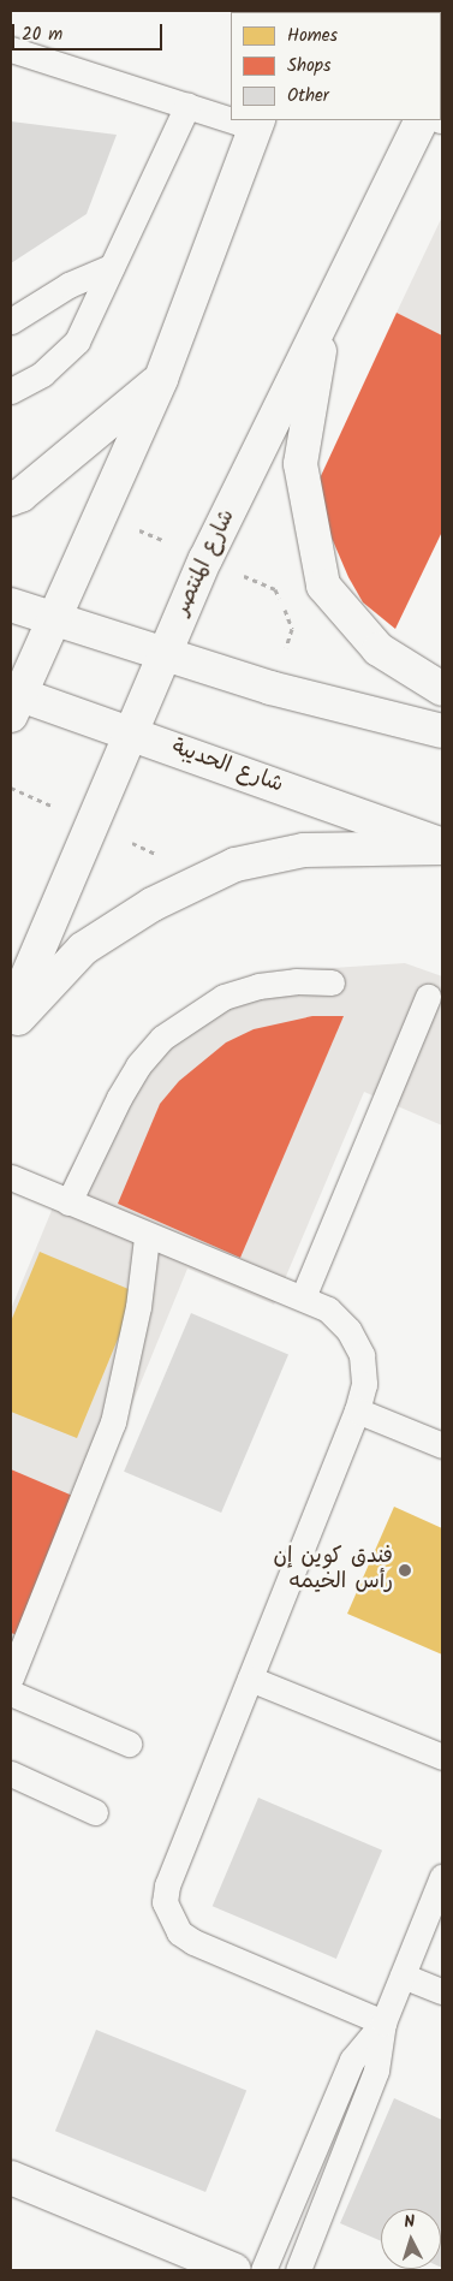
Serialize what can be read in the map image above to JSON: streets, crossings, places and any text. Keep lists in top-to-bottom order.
{
  "streets": {
    "main road": ["شارع المنتصر", "شارع الحديبة"]
  },
  "crossings": [
    ["شارع المنتصر", "شارع الحديبة"]
  ],
  "places": ["فندق كوين إن رأس الخيمه"],
  "legend": ["Homes", "Shops", "Other"],
  "scale_bar": "20 m",
  "north": "top"
}
